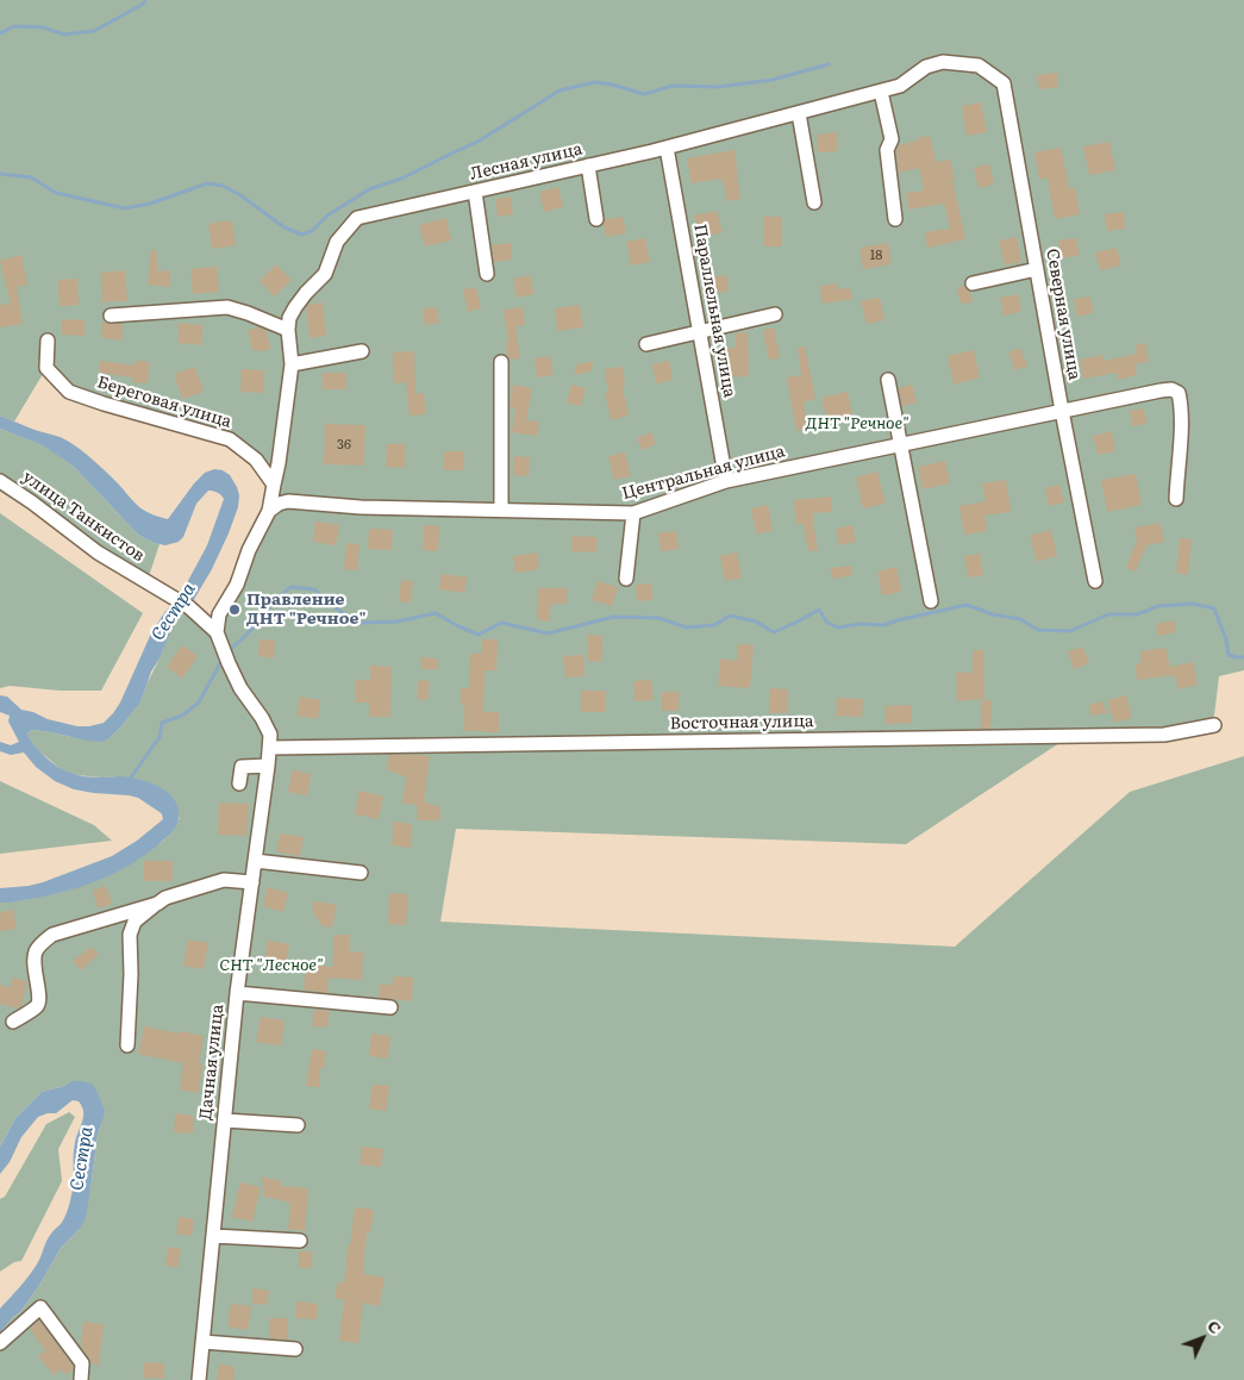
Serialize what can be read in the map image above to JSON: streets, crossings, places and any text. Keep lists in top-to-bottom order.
{
  "streets": {
    "street": [
      "Лесная улица",
      "Параллельная улица",
      "Северная улица",
      "Береговая улица",
      "Центральная улица",
      "улица Танкистов",
      "Восточная улица",
      "Дачная улица"
    ]
  },
  "crossings": [
    ["Лесная улица", "Параллельная улица"],
    ["Лесная улица", "Северная улица"],
    ["Лесная улица", "Береговая улица"],
    ["Параллельная улица", "Центральная улица"],
    ["Северная улица", "Центральная улица"],
    ["Восточная улица", "Дачная улица"]
  ],
  "water": ["Сестра"],
  "parks": ["ДНТ \"Речное\"", "СНТ \"Лесное\""],
  "places": ["Правление ДНТ \"Речное\""],
  "house_numbers": ["18", "36"],
  "north": "top right"
}
